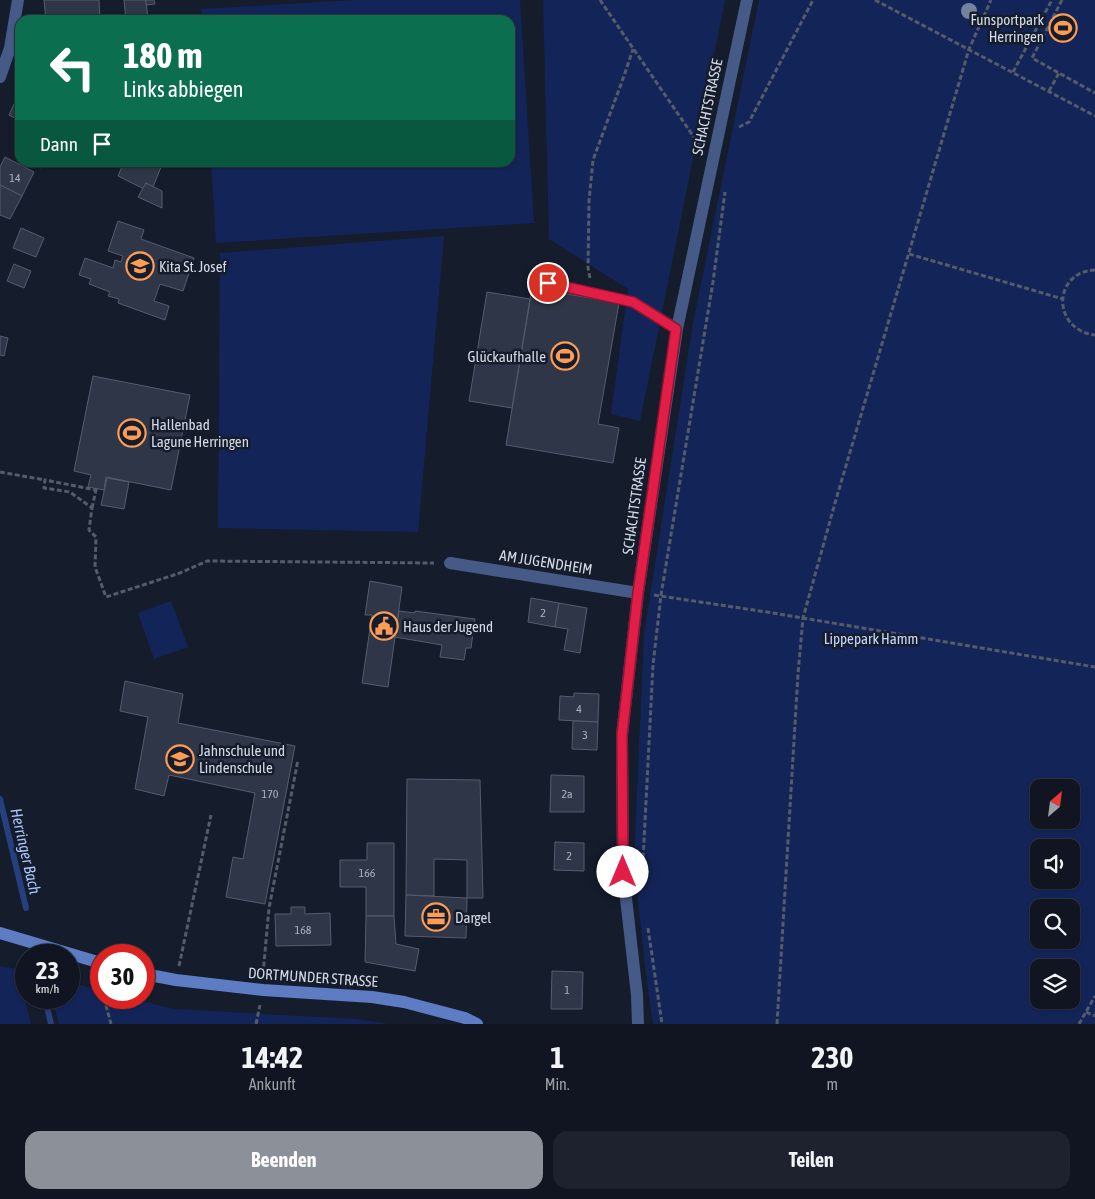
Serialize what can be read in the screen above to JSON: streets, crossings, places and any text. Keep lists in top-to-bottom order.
{
  "streets": {
    "main road": ["DORTMUNDER STRASSE"],
    "street": ["SCHACHTSTRASSE", "AM JUGENDHEIM"]
  },
  "crossings": [
    ["SCHACHTSTRASSE", "AM JUGENDHEIM"]
  ],
  "water": ["Herringer Bach"],
  "parks": ["Lippepark Hamm"],
  "places": {
    "sports": ["Funsportpark Herringen", "Glückaufhalle", "Hallenbad Lagune Herringen"],
    "school or university": ["Kita St. Josef", "Jahnschule und Lindenschule"],
    "public building": ["Haus der Jugend"],
    "office": ["Dargel"]
  },
  "house_numbers": [
    "14",
    "2",
    "4",
    "3",
    "170",
    "2a",
    "2",
    "166",
    "168",
    "1"
  ],
  "north": "top right",
  "page": {
    "turn": ["180 m", "Links abbiegen"],
    "then": "Dann",
    "speed": "23 km/h",
    "limit": "30",
    "eta": [
      "14:42",
      "Ankunft",
      "1",
      "Min.",
      "230",
      "m"
    ],
    "buttons": ["Beenden", "Teilen"]
  }
}
